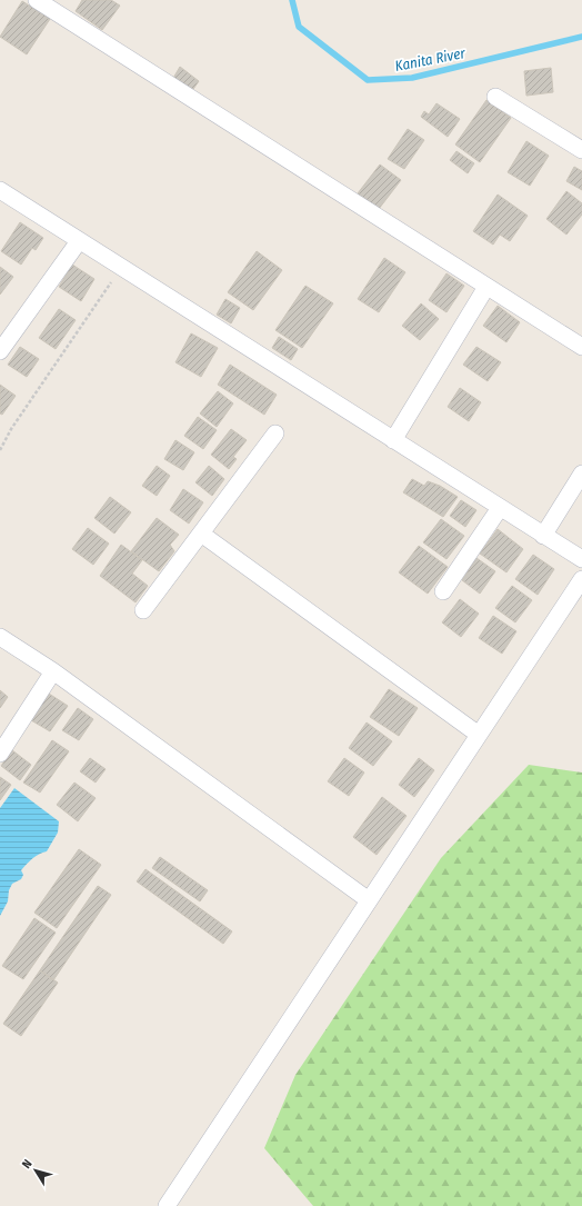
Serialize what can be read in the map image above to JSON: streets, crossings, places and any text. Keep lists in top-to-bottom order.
{
  "water": ["Kanita River"],
  "north": "top left"
}
